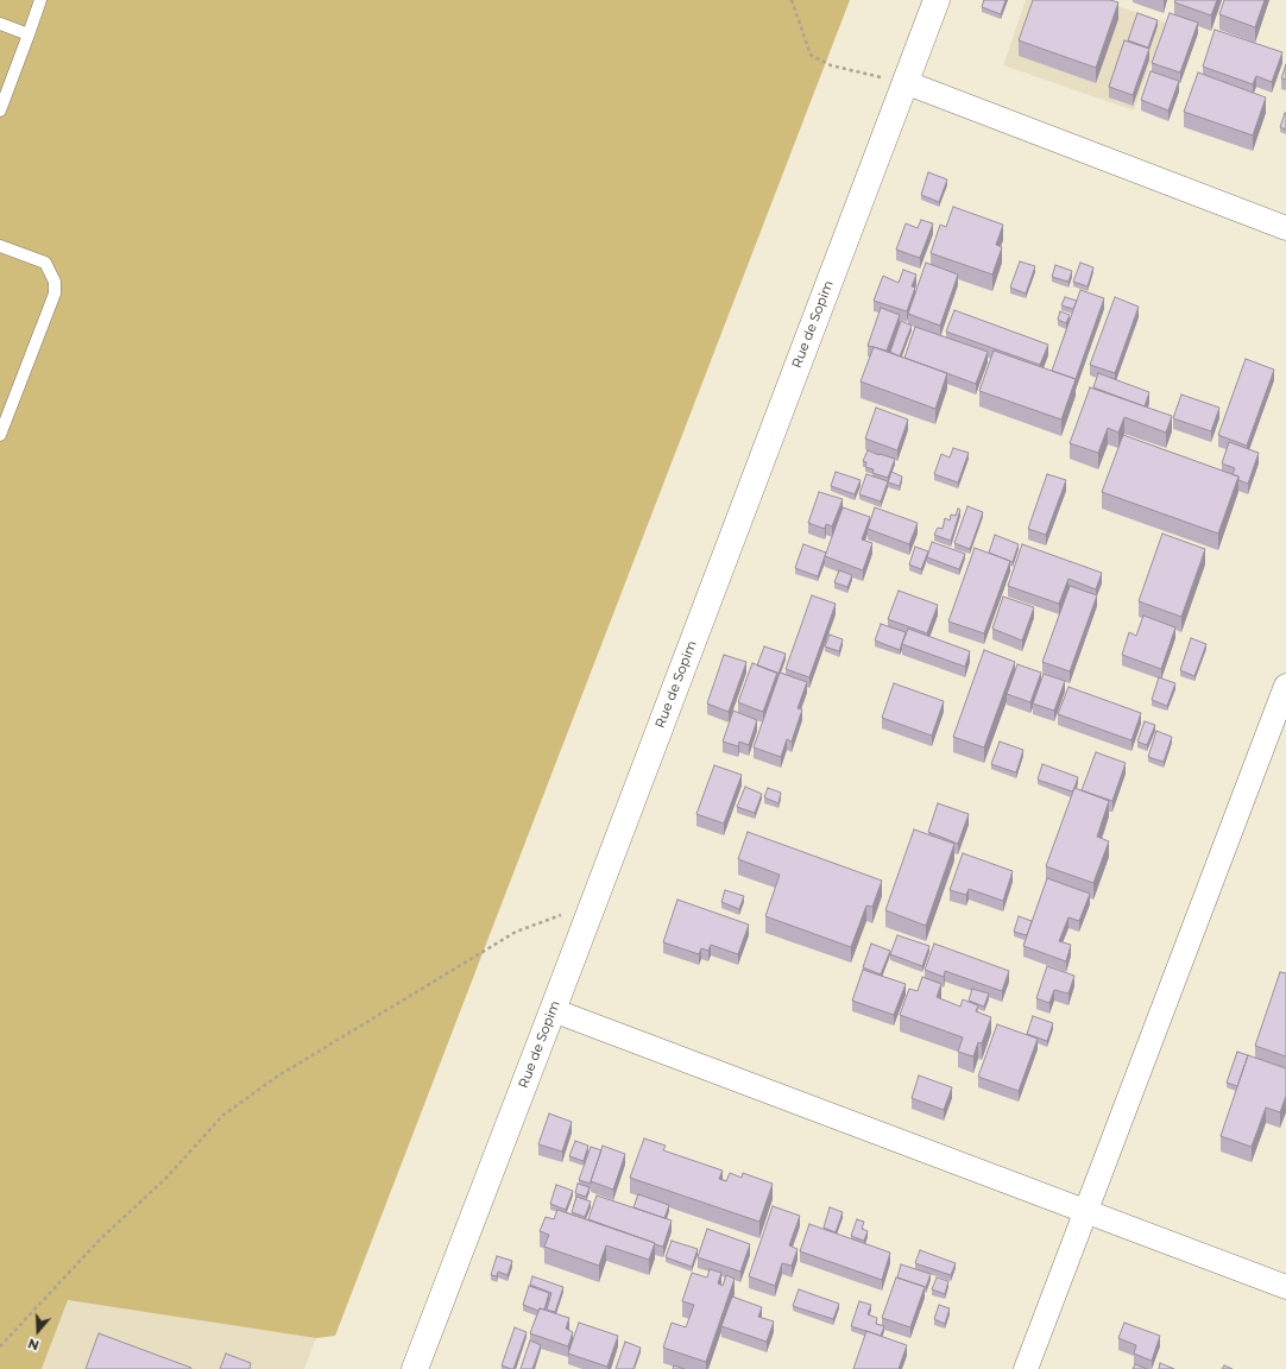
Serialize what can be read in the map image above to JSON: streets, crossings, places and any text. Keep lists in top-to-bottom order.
{
  "streets": {
    "street": ["Rue de Sopim"]
  },
  "north": "bottom"
}
